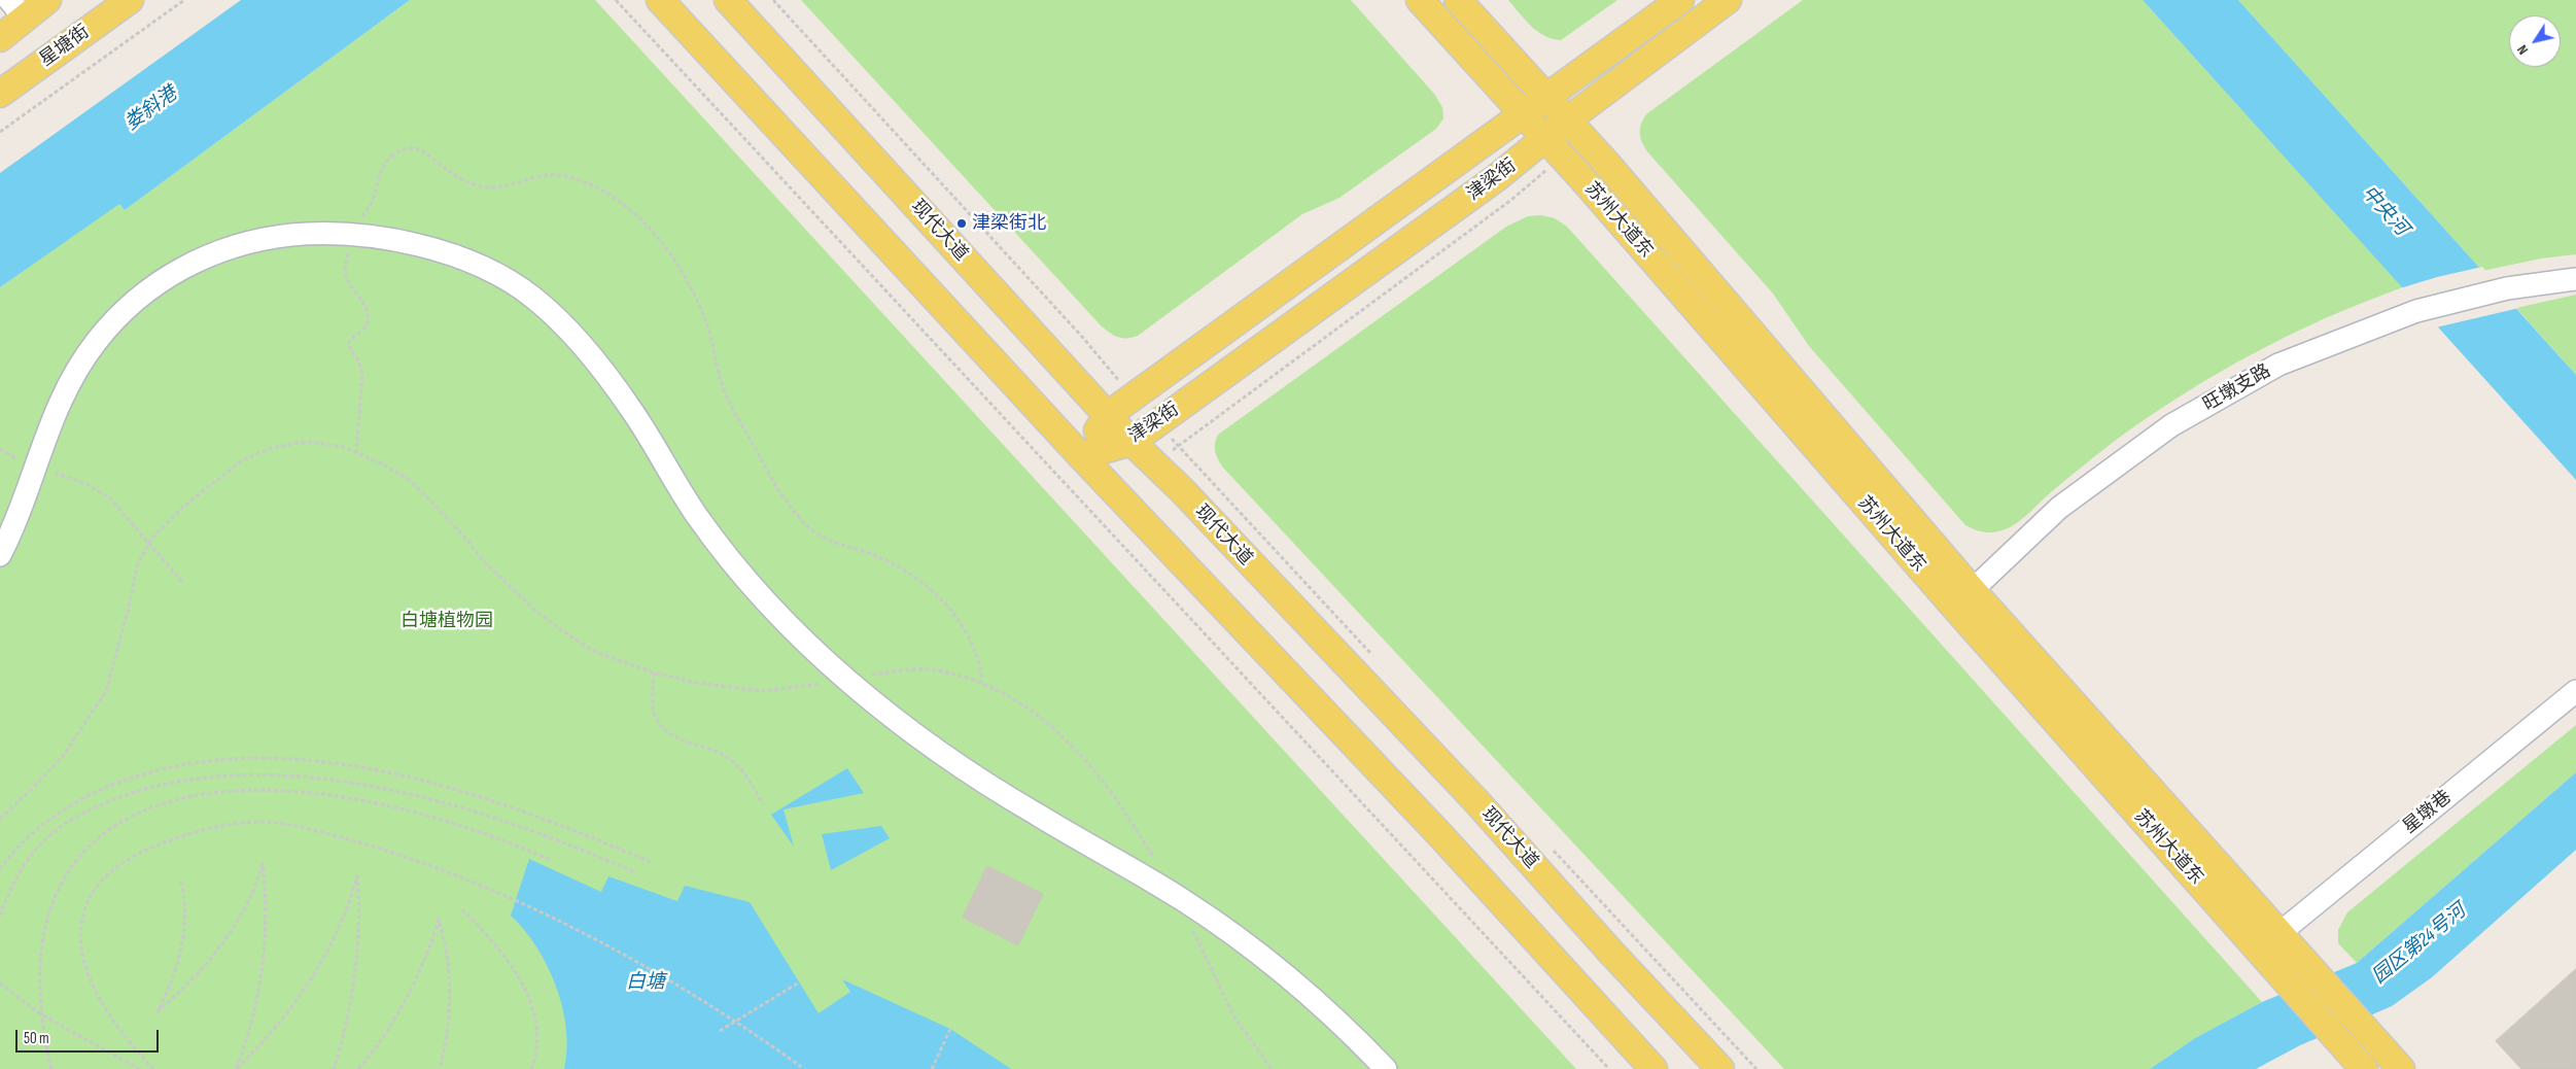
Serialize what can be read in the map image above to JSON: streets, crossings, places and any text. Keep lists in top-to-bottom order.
{
  "streets": {
    "main road": [
      "星塘街",
      "津梁街",
      "苏州大道东",
      "现代大道"
    ],
    "street": ["旺墩支路", "星墩巷"]
  },
  "crossings": [
    ["津梁街", "苏州大道东"],
    ["津梁街", "现代大道"],
    ["苏州大道东", "旺墩支路"],
    ["苏州大道东", "星墩巷"]
  ],
  "water": [
    "娄斜港",
    "中央河",
    "园区第24号河",
    "白塘"
  ],
  "parks": ["白塘植物园"],
  "places": ["津梁街北"],
  "scale_bar": "50 m",
  "north": "bottom left"
}
